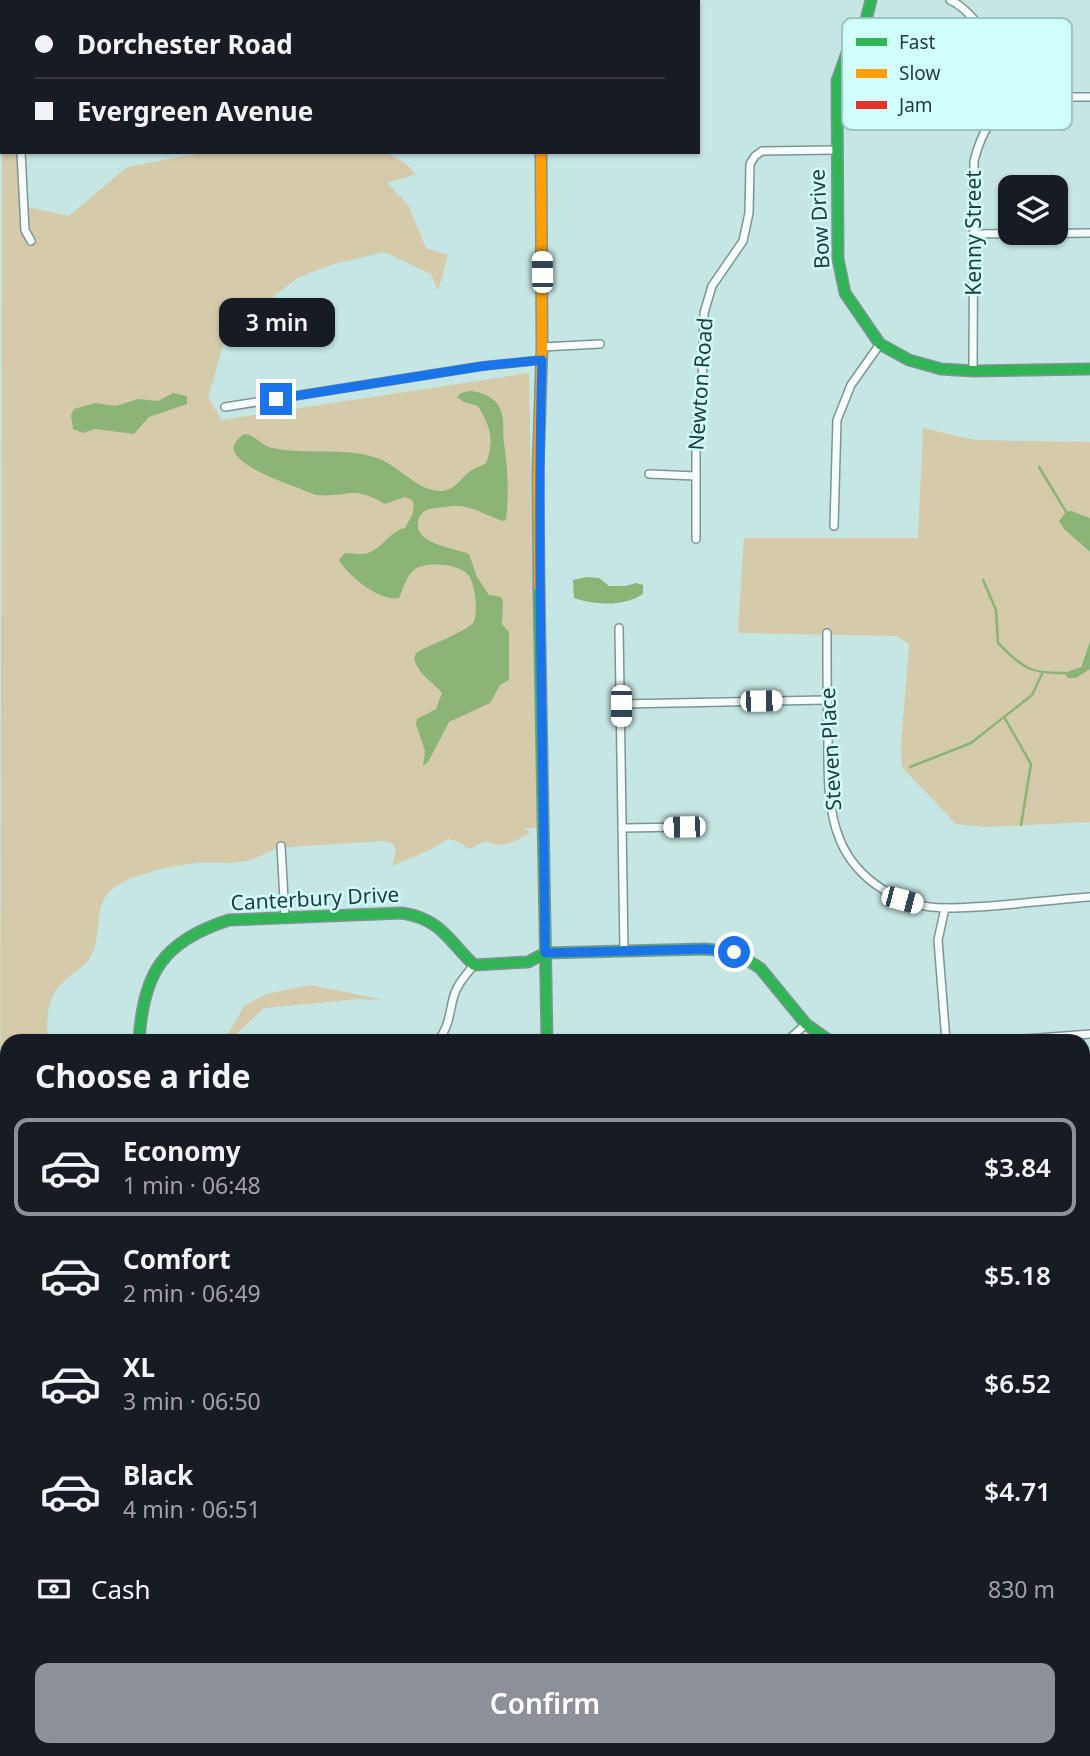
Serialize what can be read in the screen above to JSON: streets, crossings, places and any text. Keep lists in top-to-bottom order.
{
  "streets": {
    "street": [
      "Bow Drive",
      "Kenny Street",
      "Newton Road",
      "Steven Place",
      "Canterbury Drive"
    ]
  },
  "crossings": [
    ["Bow Drive", "Kenny Street"],
    ["Bow Drive", "Newton Road"]
  ],
  "legend": ["Fast", "Slow", "Jam"],
  "page": {
    "banner": ["Dorchester Road", "Evergreen Avenue"],
    "bubble": "3 min",
    "heading": "Choose a ride",
    "list": [
      {
        "name": "Economy",
        "note": "1 min · 06:48",
        "value": "$3.84"
      },
      {
        "name": "Comfort",
        "note": "2 min · 06:49",
        "value": "$5.18"
      },
      {
        "name": "XL",
        "note": "3 min · 06:50",
        "value": "$6.52"
      },
      {
        "name": "Black",
        "note": "4 min · 06:51",
        "value": "$4.71"
      }
    ],
    "pay": ["Cash", "830 m"],
    "buttons": "Confirm"
  }
}
